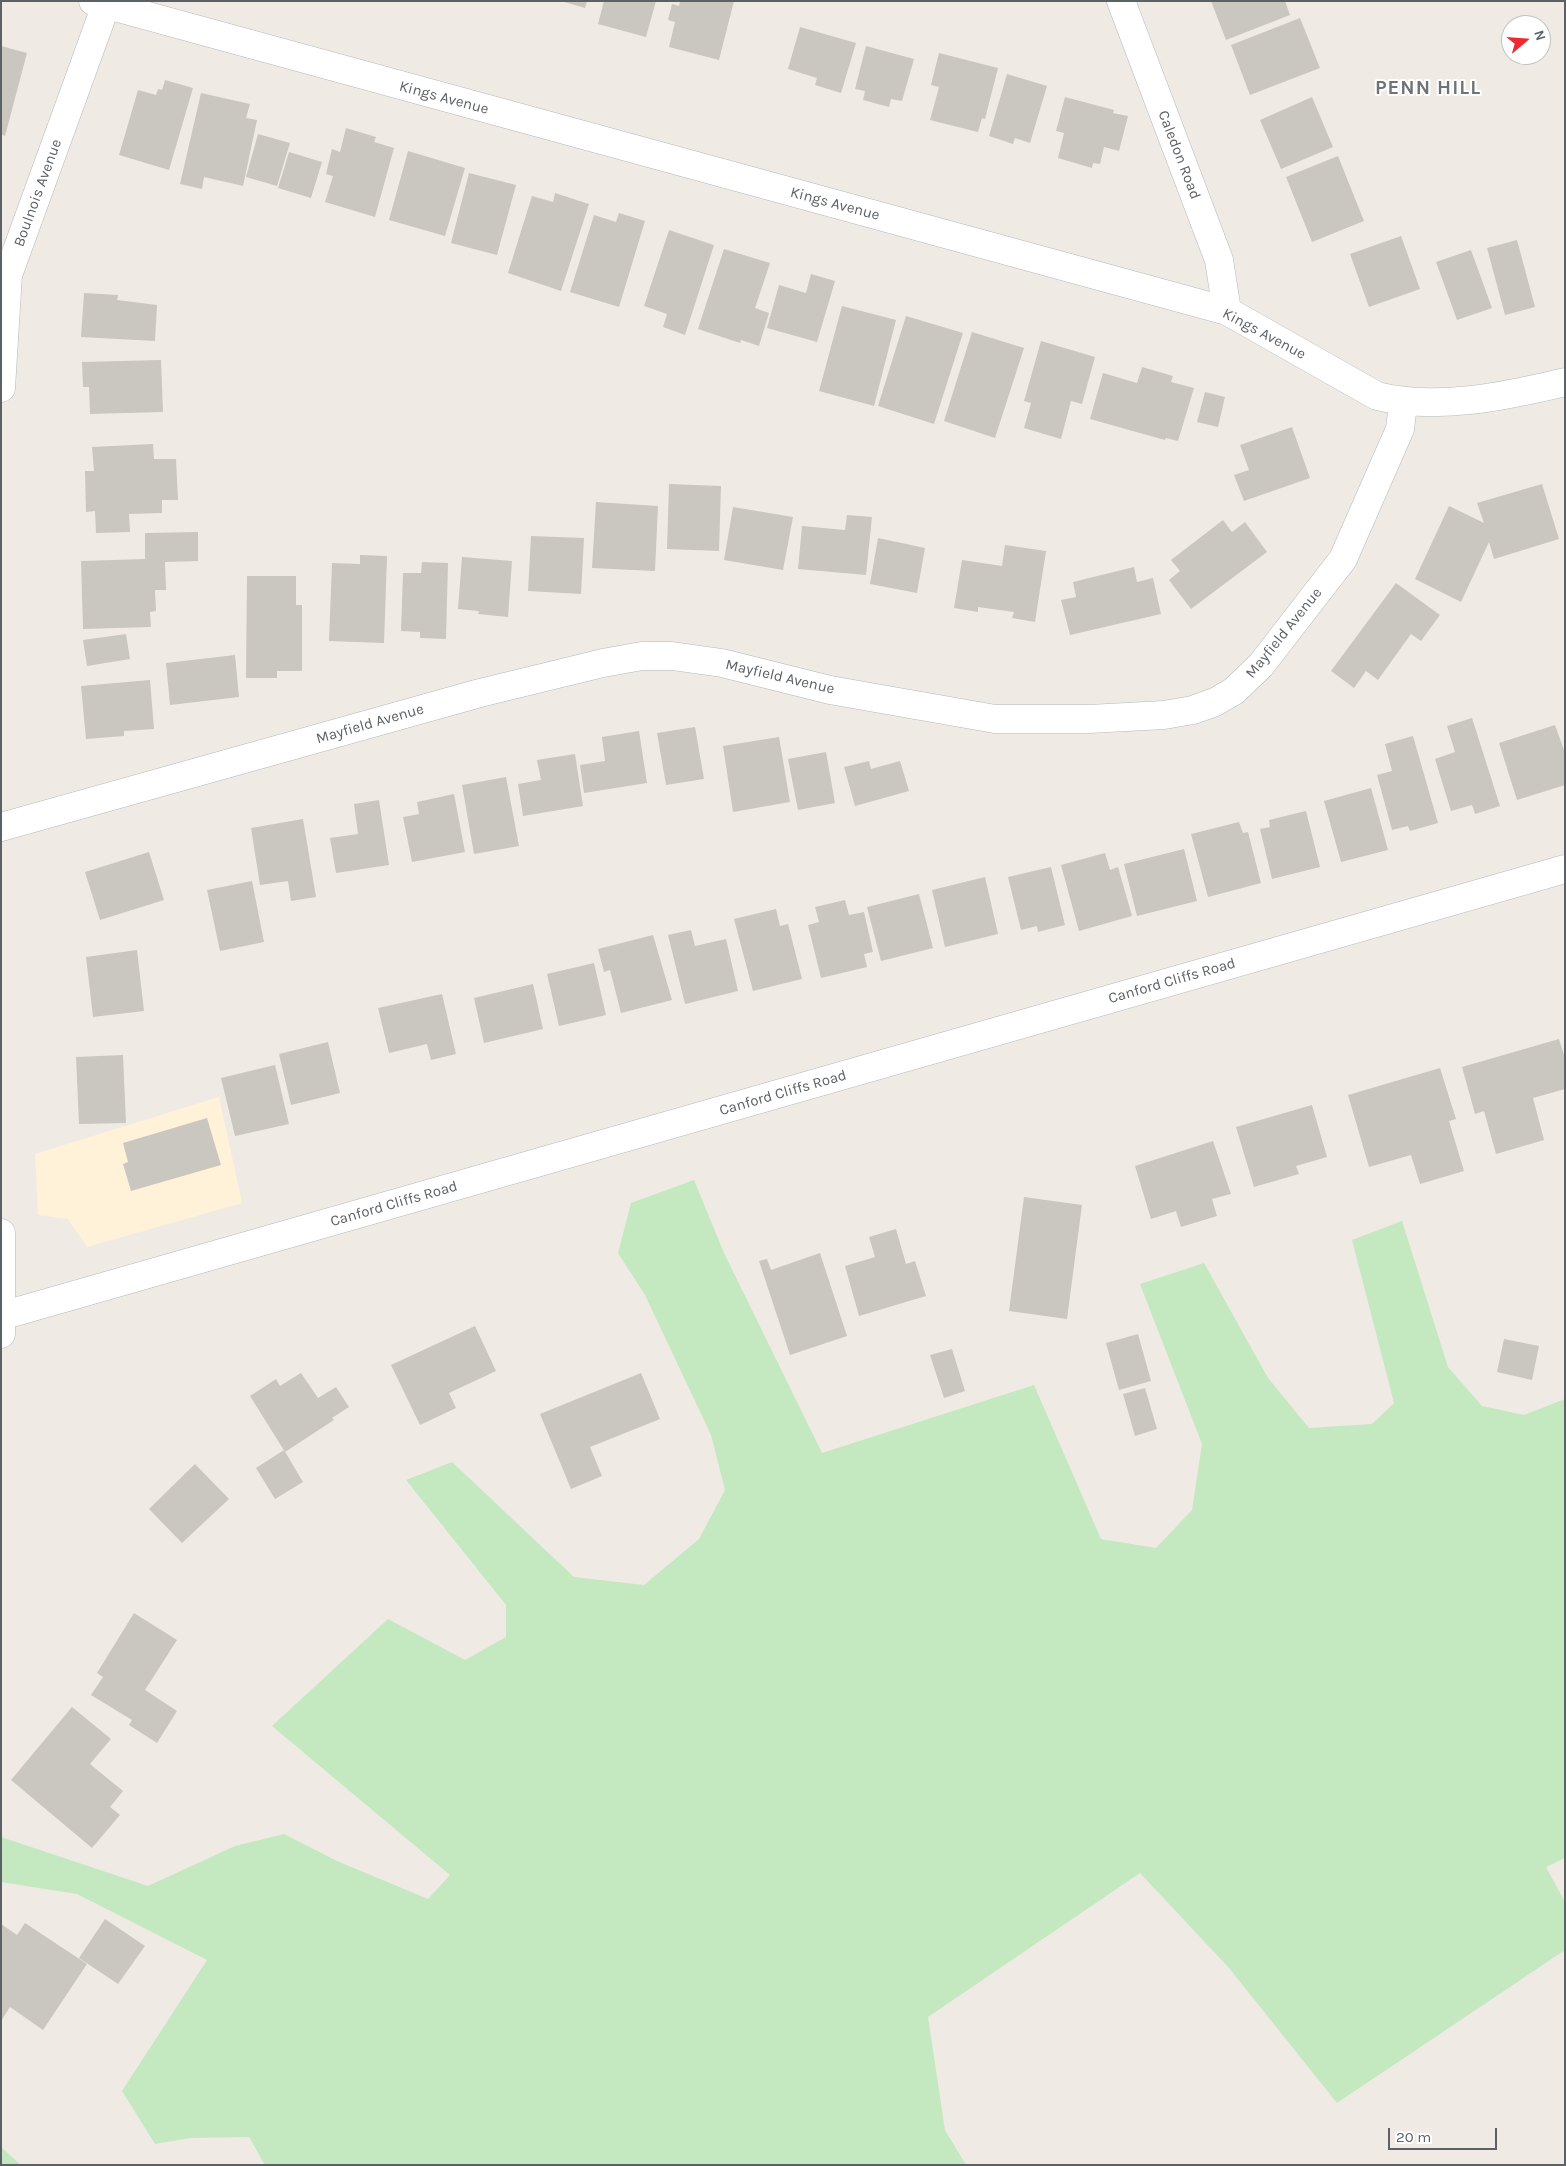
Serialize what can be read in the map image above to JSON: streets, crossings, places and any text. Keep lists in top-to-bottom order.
{
  "streets": {
    "street": [
      "Kings Avenue",
      "Caledon Road",
      "Boulnois Avenue",
      "Mayfield Avenue",
      "Canford Cliffs Road"
    ]
  },
  "crossings": [
    ["Kings Avenue", "Caledon Road"],
    ["Kings Avenue", "Boulnois Avenue"],
    ["Kings Avenue", "Mayfield Avenue"]
  ],
  "districts": ["PENN HILL"],
  "scale_bar": "20 m",
  "north": "right"
}
